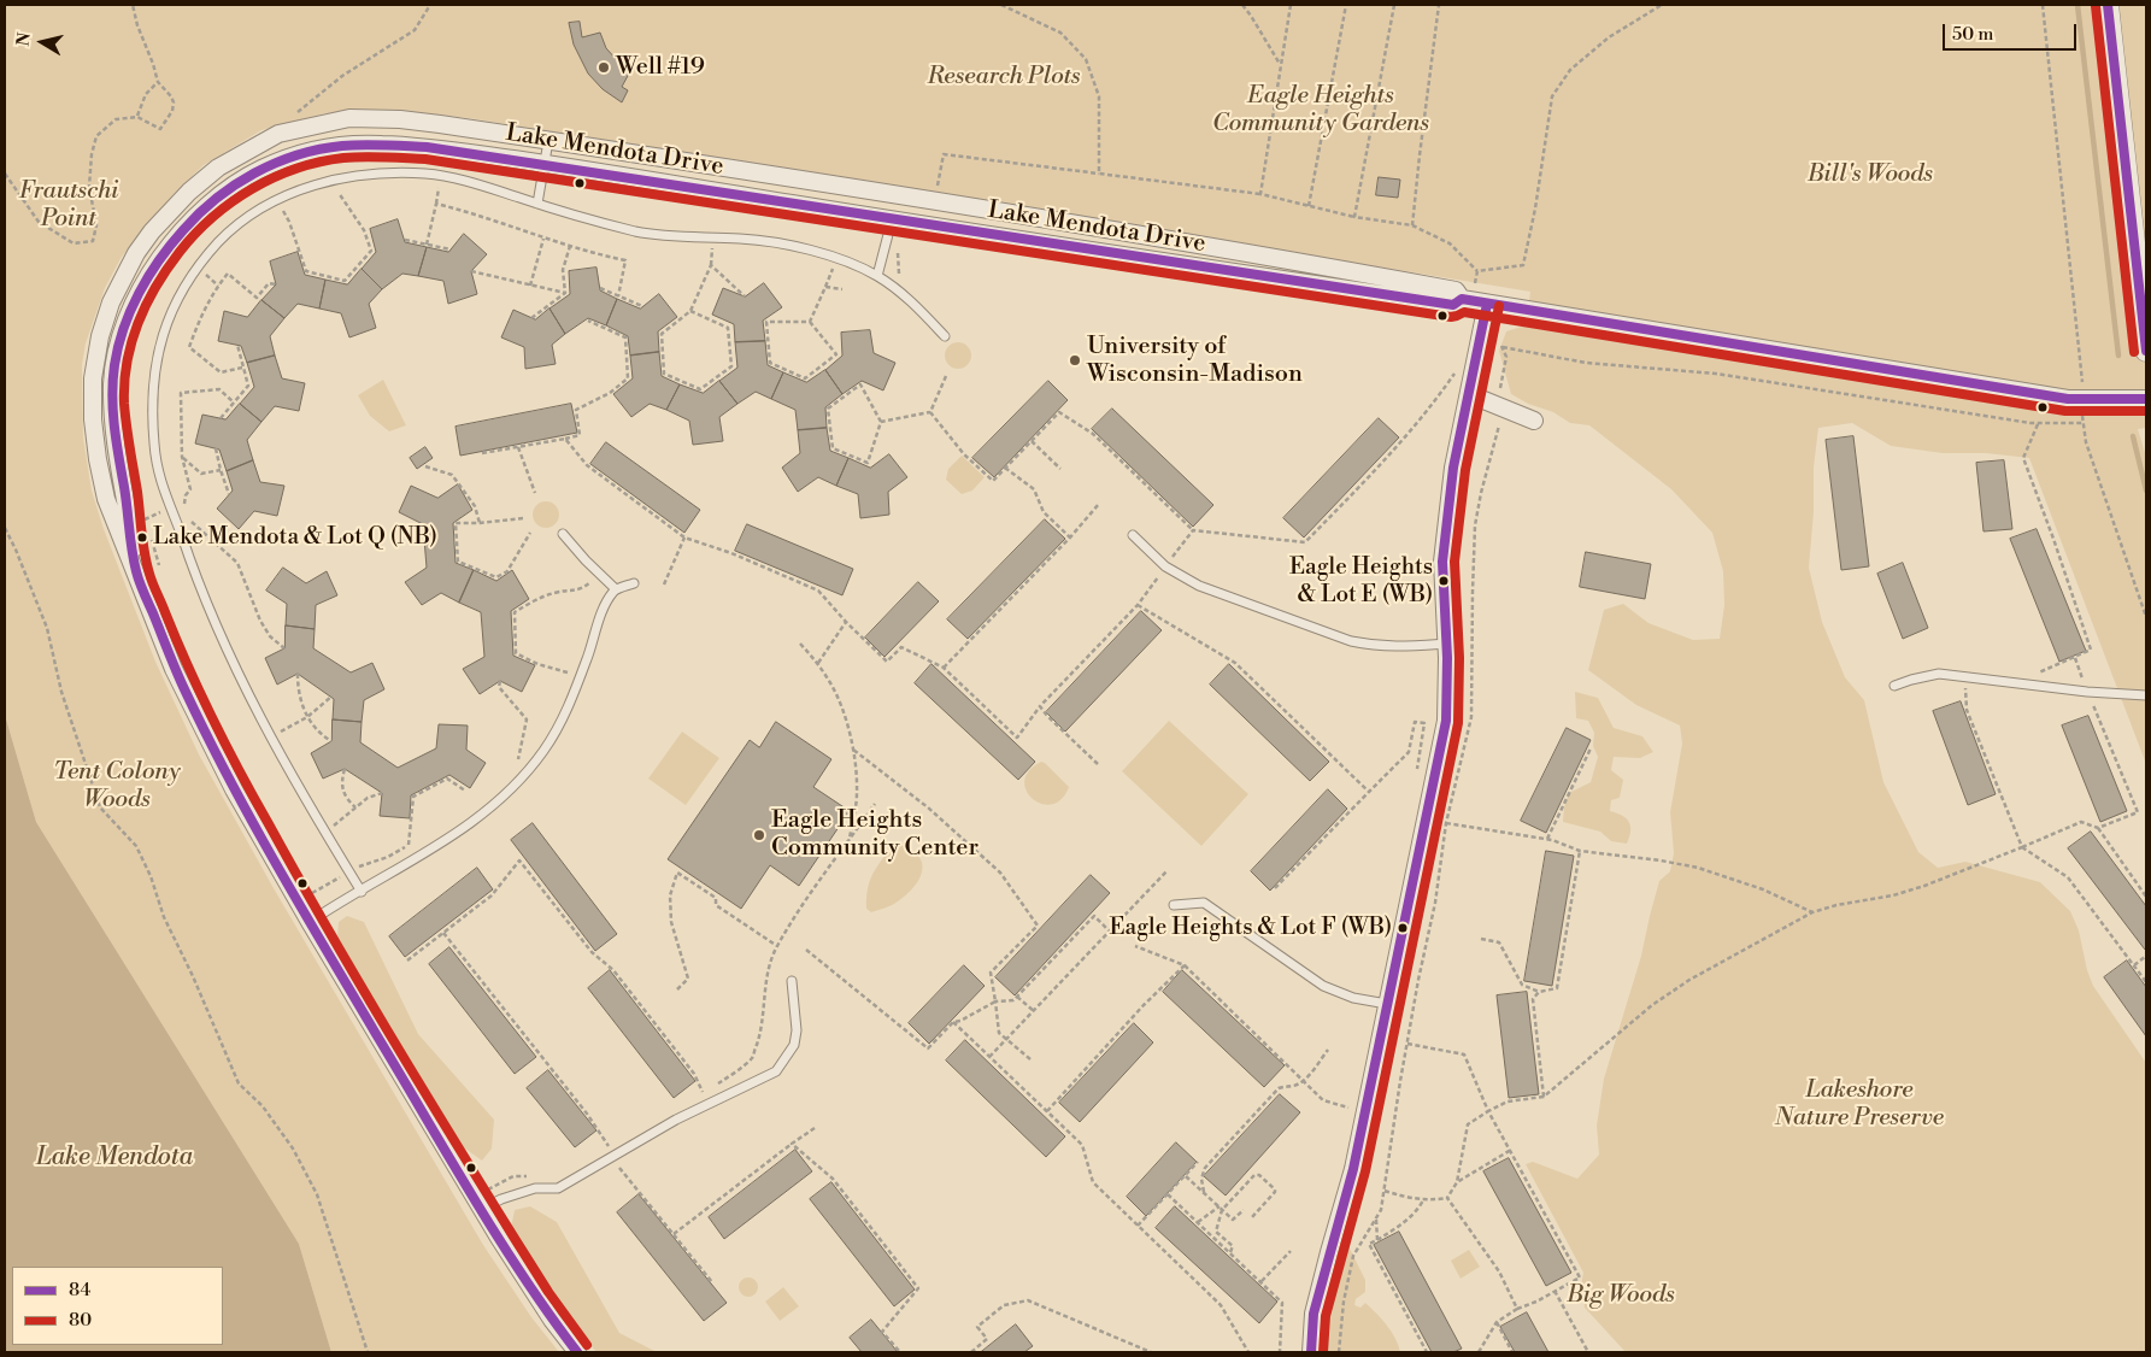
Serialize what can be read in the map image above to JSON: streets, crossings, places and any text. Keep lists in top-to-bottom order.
{
  "streets": {
    "street": ["Lake Mendota Drive"]
  },
  "water": ["Lake Mendota"],
  "parks": [
    "Research Plots",
    "Eagle Heights Community Gardens",
    "Bill's Woods",
    "Frautschi Point",
    "Tent Colony Woods",
    "Lakeshore Nature Preserve",
    "Big Woods"
  ],
  "places": [
    "Well #19",
    "University of Wisconsin-Madison",
    "Lake Mendota & Lot Q (NB)",
    "Eagle Heights & Lot E (WB)",
    "Eagle Heights Community Center",
    "Eagle Heights & Lot F (WB)"
  ],
  "lines": ["transit line 84", "transit line 80"],
  "legend": ["84", "80"],
  "scale_bar": "50 m",
  "north": "left"
}
